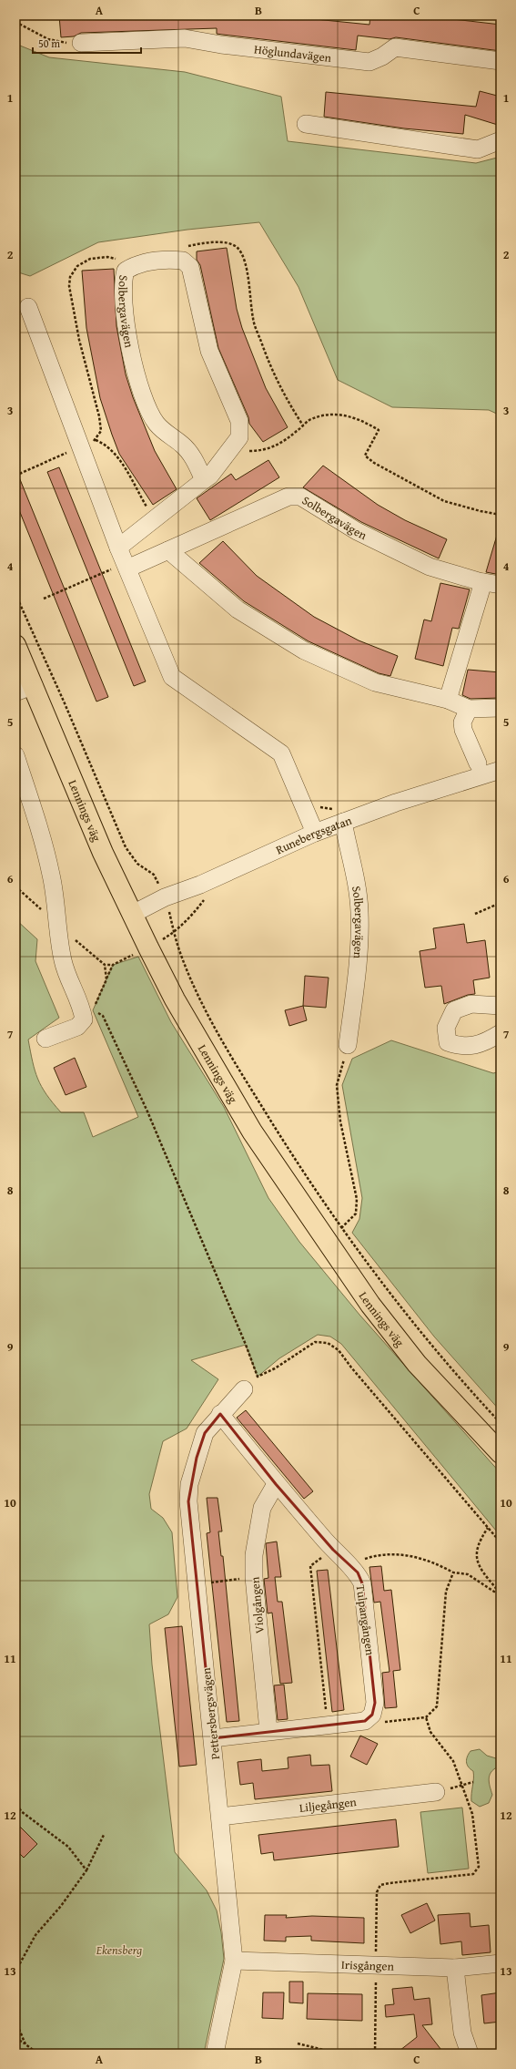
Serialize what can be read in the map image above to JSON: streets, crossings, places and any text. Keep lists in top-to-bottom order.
{
  "streets": {
    "main road": ["Lennings väg"],
    "street": [
      "Höglundavägen",
      "Solbergavägen",
      "Runebergsgatan",
      "Violgången",
      "Tulpangången",
      "Pettersbergsvägen",
      "Liljegången",
      "Irisgången"
    ]
  },
  "crossings": [
    ["Solbergavägen", "Runebergsgatan"],
    ["Lennings väg", "Runebergsgatan"],
    ["Violgången", "Tulpangången"],
    ["Tulpangången", "Pettersbergsvägen"],
    ["Pettersbergsvägen", "Liljegången"],
    ["Pettersbergsvägen", "Irisgången"]
  ],
  "parks": ["Ekensberg"],
  "scale_bar": "50 m",
  "grid": {
    "columns": ["A", "B", "C"],
    "rows": [
      "1",
      "2",
      "3",
      "4",
      "5",
      "6",
      "7",
      "8",
      "9",
      "10",
      "11",
      "12",
      "13"
    ]
  }
}
